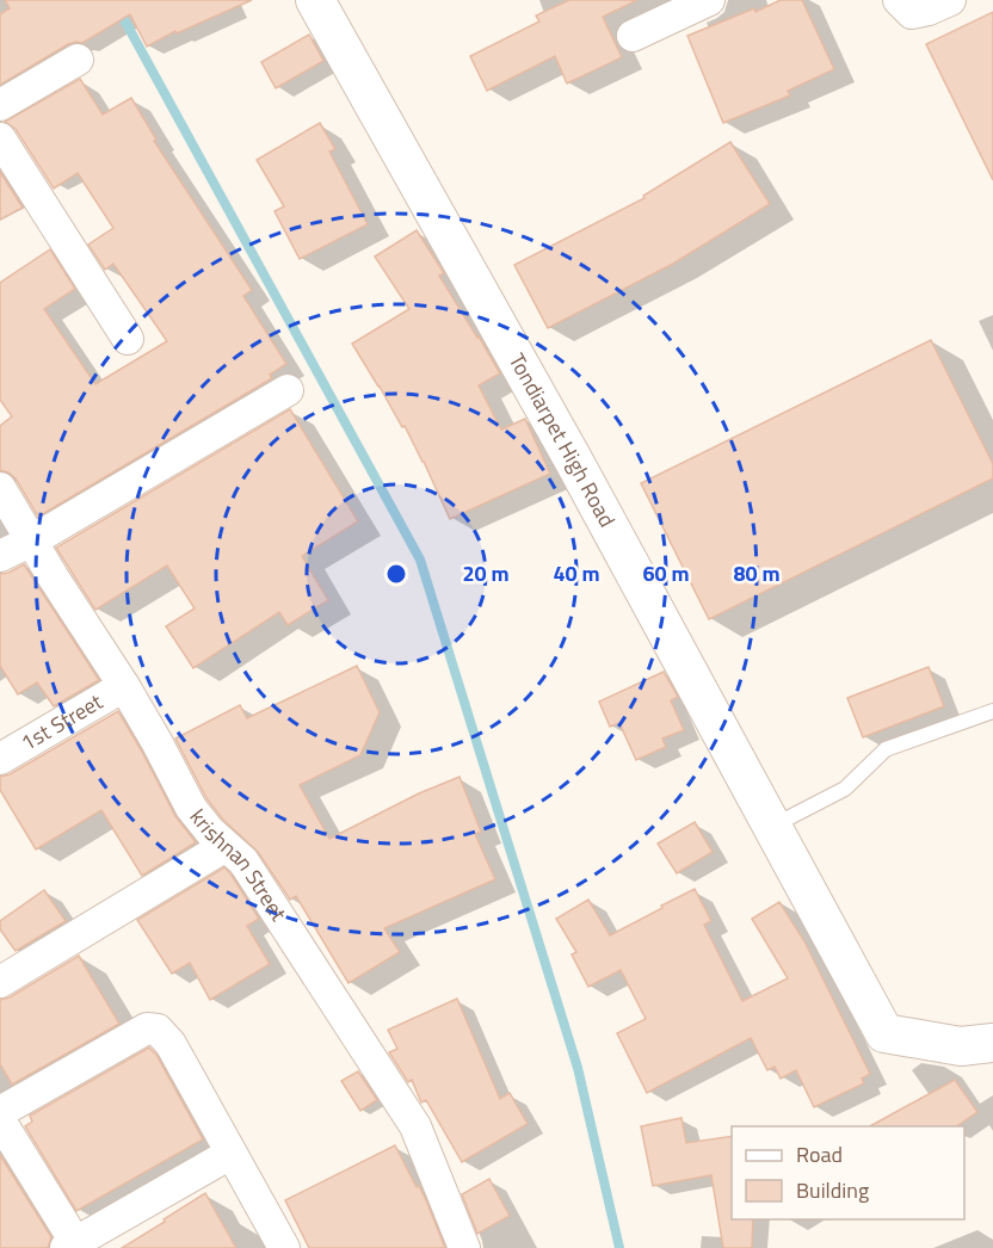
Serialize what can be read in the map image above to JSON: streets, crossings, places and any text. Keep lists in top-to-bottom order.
{
  "streets": {
    "street": ["Tondiarpet High Road", "1st Street", "krishnan Street"]
  },
  "crossings": [
    ["1st Street", "krishnan Street"]
  ],
  "legend": ["Road", "Building"],
  "rings": [
    "20 m",
    "40 m",
    "60 m",
    "80 m"
  ]
}
